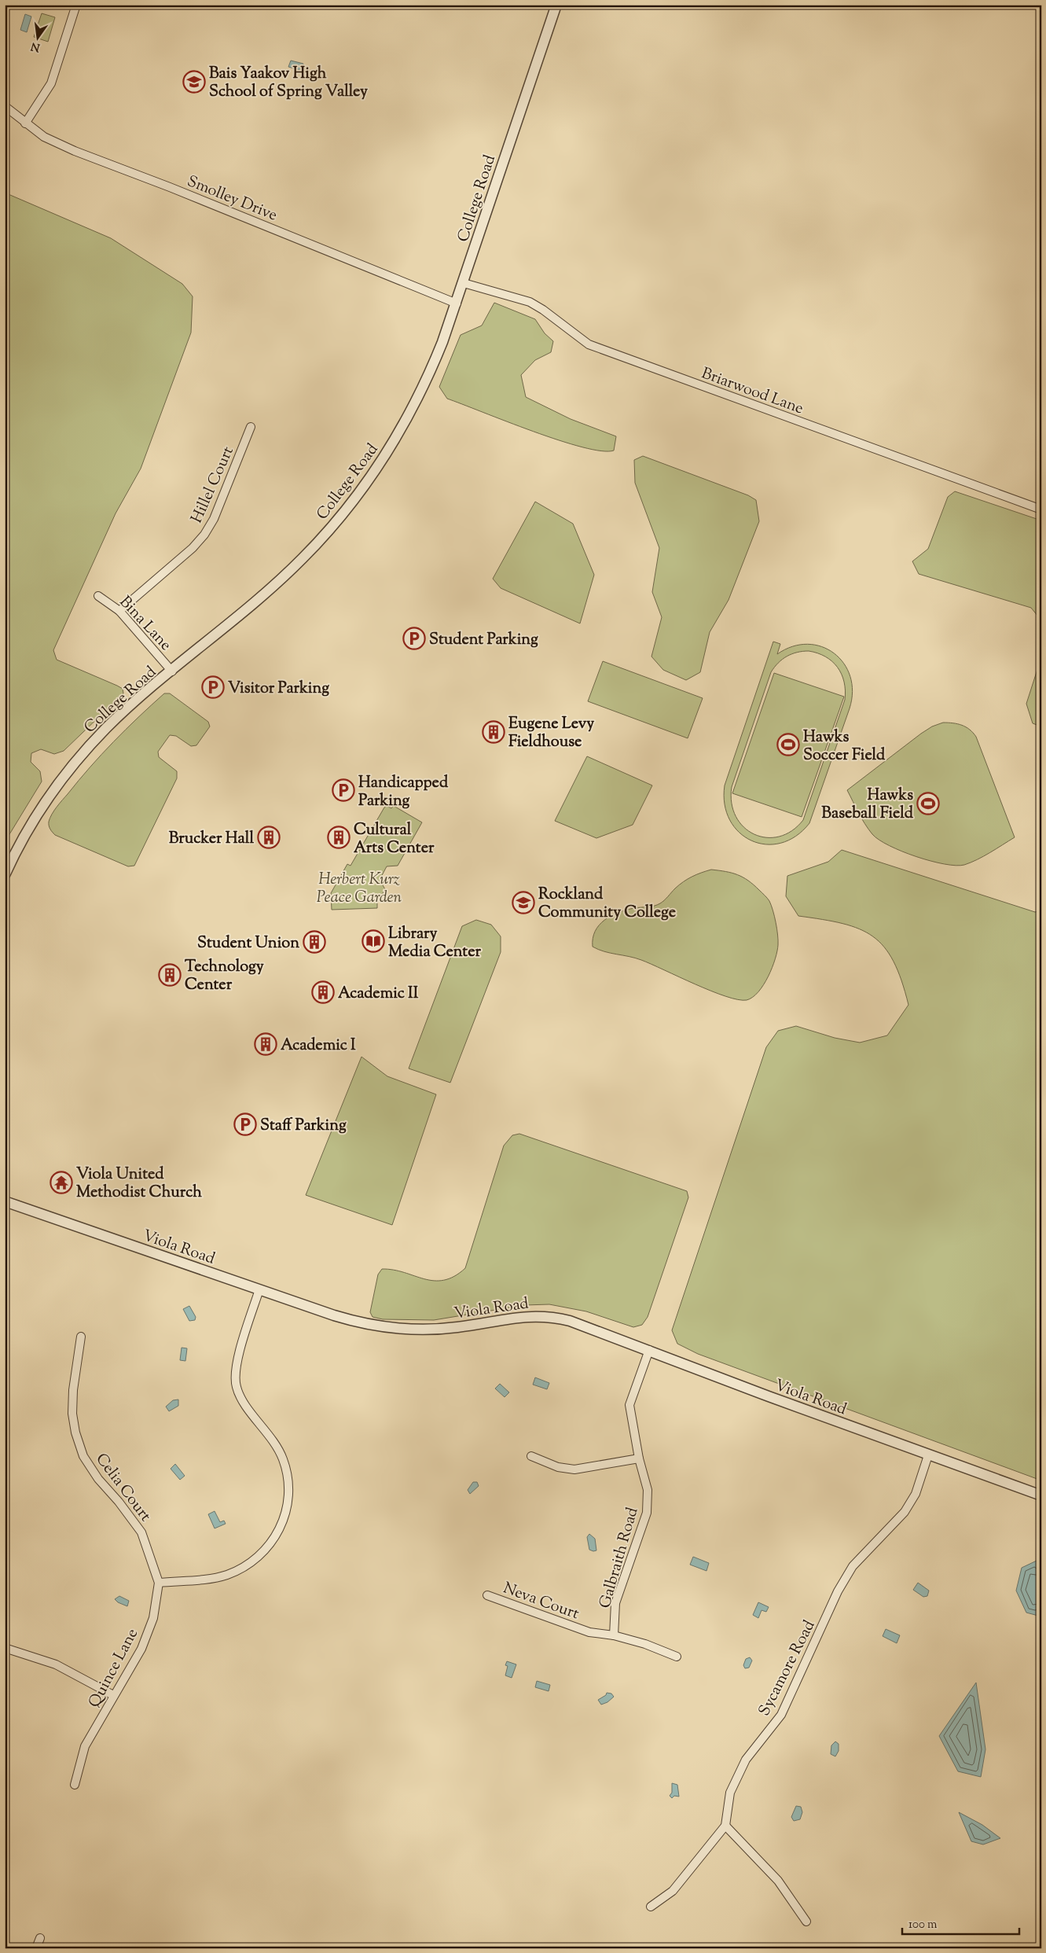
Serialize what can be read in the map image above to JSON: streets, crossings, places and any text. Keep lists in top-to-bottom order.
{
  "streets": {
    "street": [
      "Smolley Drive",
      "College Road",
      "Briarwood Lane",
      "Hillel Court",
      "Bina Lane",
      "Viola Road",
      "Celia Court",
      "Galbraith Road",
      "Neva Court",
      "Quince Lane",
      "Sycamore Road"
    ]
  },
  "crossings": [
    ["Smolley Drive", "College Road"],
    ["College Road", "Briarwood Lane"],
    ["College Road", "Bina Lane"],
    ["Hillel Court", "Bina Lane"],
    ["Viola Road", "Galbraith Road"],
    ["Viola Road", "Sycamore Road"],
    ["Celia Court", "Quince Lane"],
    ["Galbraith Road", "Neva Court"]
  ],
  "parks": ["Herbert Kurz Peace Garden"],
  "places": {
    "school or university": ["Bais Yaakov High School of Spring Valley", "Rockland Community College"],
    "parking": [
      "Student Parking",
      "Visitor Parking",
      "Handicapped Parking",
      "Staff Parking"
    ],
    "building": [
      "Eugene Levy Fieldhouse",
      "Brucker Hall",
      "Cultural Arts Center",
      "Student Union",
      "Technology Center",
      "Academic II",
      "Academic I"
    ],
    "sports": ["Hawks Soccer Field", "Hawks Baseball Field"],
    "library": ["Library Media Center"],
    "temple": ["Viola United Methodist Church"]
  },
  "scale_bar": "100 m",
  "north": "bottom"
}
